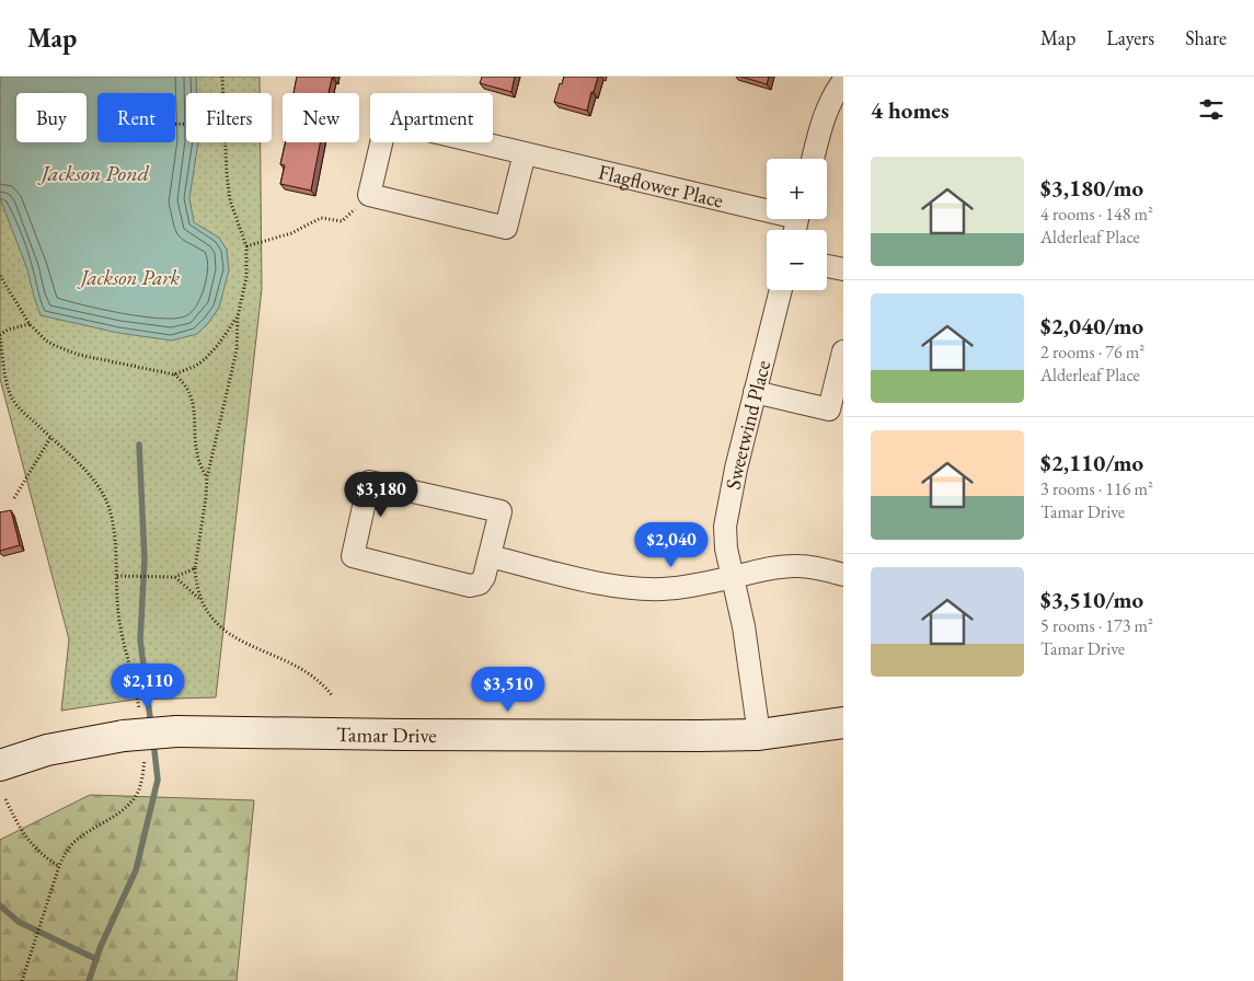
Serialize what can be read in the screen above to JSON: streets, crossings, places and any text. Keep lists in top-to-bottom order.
{
  "streets": {
    "street": ["Flagflower Place", "Sweetwind Place", "Tamar Drive"]
  },
  "crossings": [
    ["Sweetwind Place", "Tamar Drive"]
  ],
  "water": ["Jackson Pond"],
  "parks": ["Jackson Park"],
  "page": {
    "header": "Map",
    "nav": ["Map", "Layers", "Share"],
    "heading": "4 homes",
    "chip": [
      "Buy",
      "Rent",
      "Filters",
      "New",
      "Apartment"
    ],
    "list": [
      {
        "name": "$3,180/mo",
        "note": "4 rooms · 148 m² · Alderleaf Place"
      },
      {
        "name": "$2,040/mo",
        "note": "2 rooms · 76 m² · Alderleaf Place"
      },
      {
        "name": "$2,110/mo",
        "note": "3 rooms · 116 m² · Tamar Drive"
      },
      {
        "name": "$3,510/mo",
        "note": "5 rooms · 173 m² · Tamar Drive"
      }
    ],
    "map_buttons": ["+", "−"],
    "price": [
      "$3,180",
      "$2,040",
      "$2,110",
      "$3,510"
    ]
  }
}
